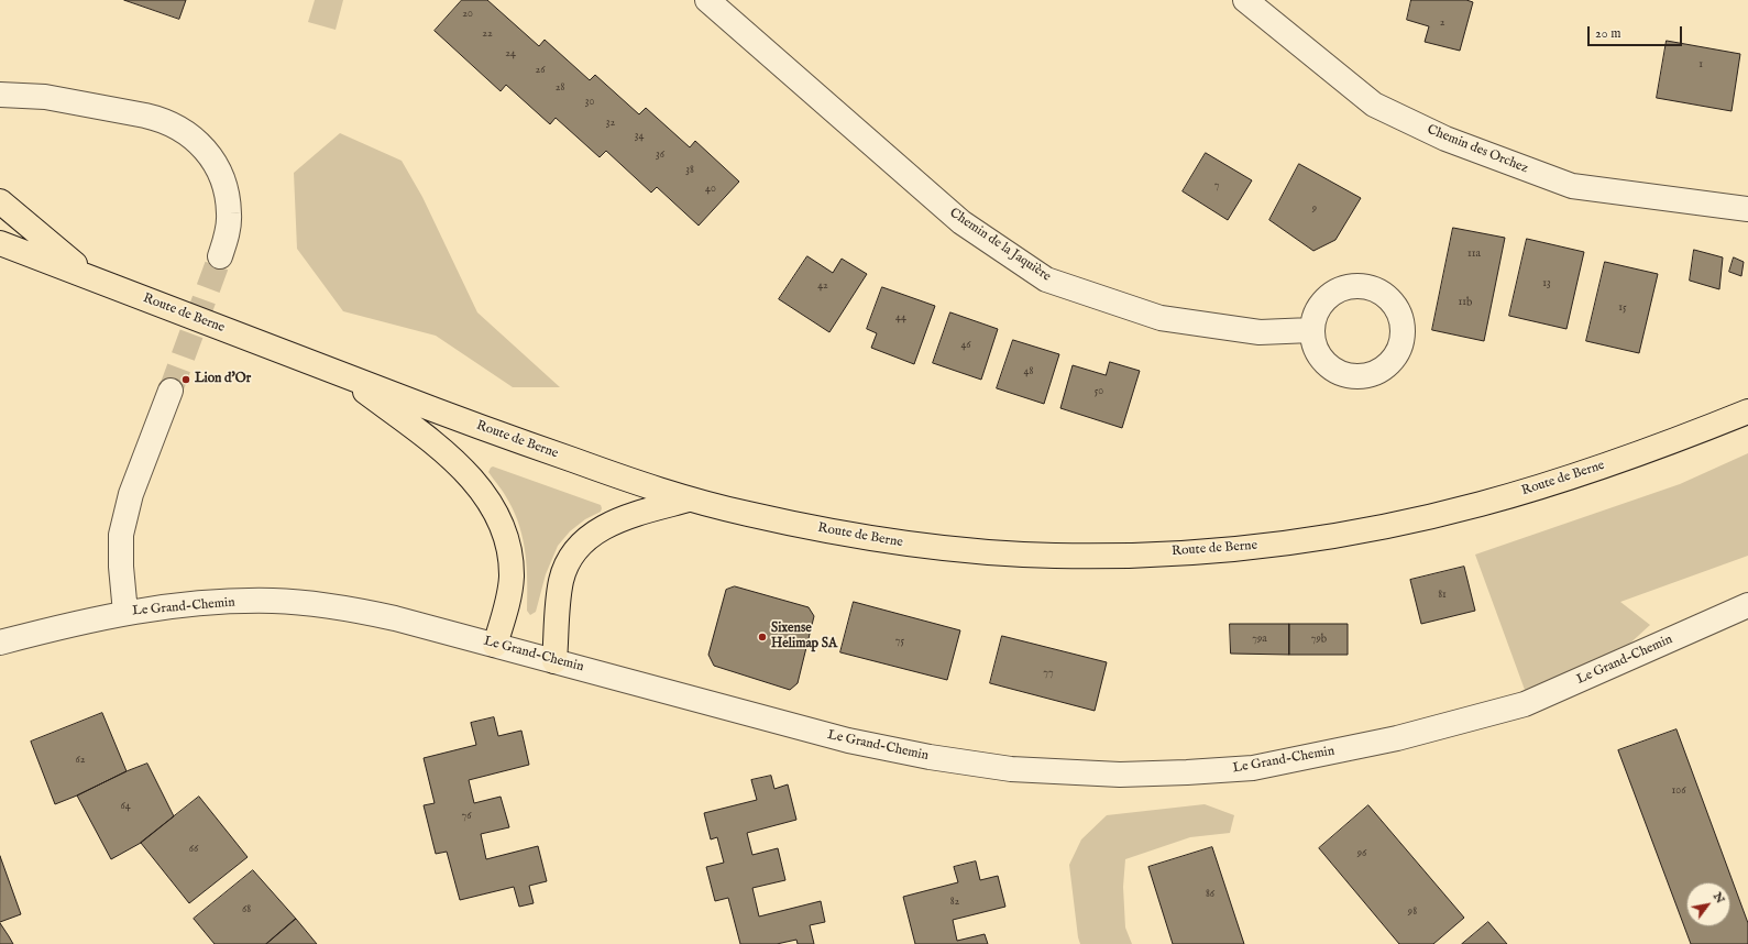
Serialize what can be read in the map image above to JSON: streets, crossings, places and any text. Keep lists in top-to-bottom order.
{
  "streets": {
    "main road": ["Route de Berne"],
    "street": ["Chemin des Orchez", "Chemin de la Jaquière", "Le Grand-Chemin"]
  },
  "places": ["Lion d'Or", "Sixense Helimap SA"],
  "house_numbers": [
    "20",
    "2",
    "22",
    "24",
    "1",
    "26",
    "28",
    "30",
    "32",
    "34",
    "36",
    "38",
    "7",
    "40",
    "9",
    "11a",
    "13",
    "42",
    "11b",
    "15",
    "44",
    "46",
    "48",
    "50",
    "81",
    "79a",
    "79b",
    "75",
    "77",
    "62",
    "106",
    "64",
    "76",
    "66",
    "96",
    "86",
    "82",
    "68",
    "98"
  ],
  "scale_bar": "20 m",
  "north": "top right"
}
